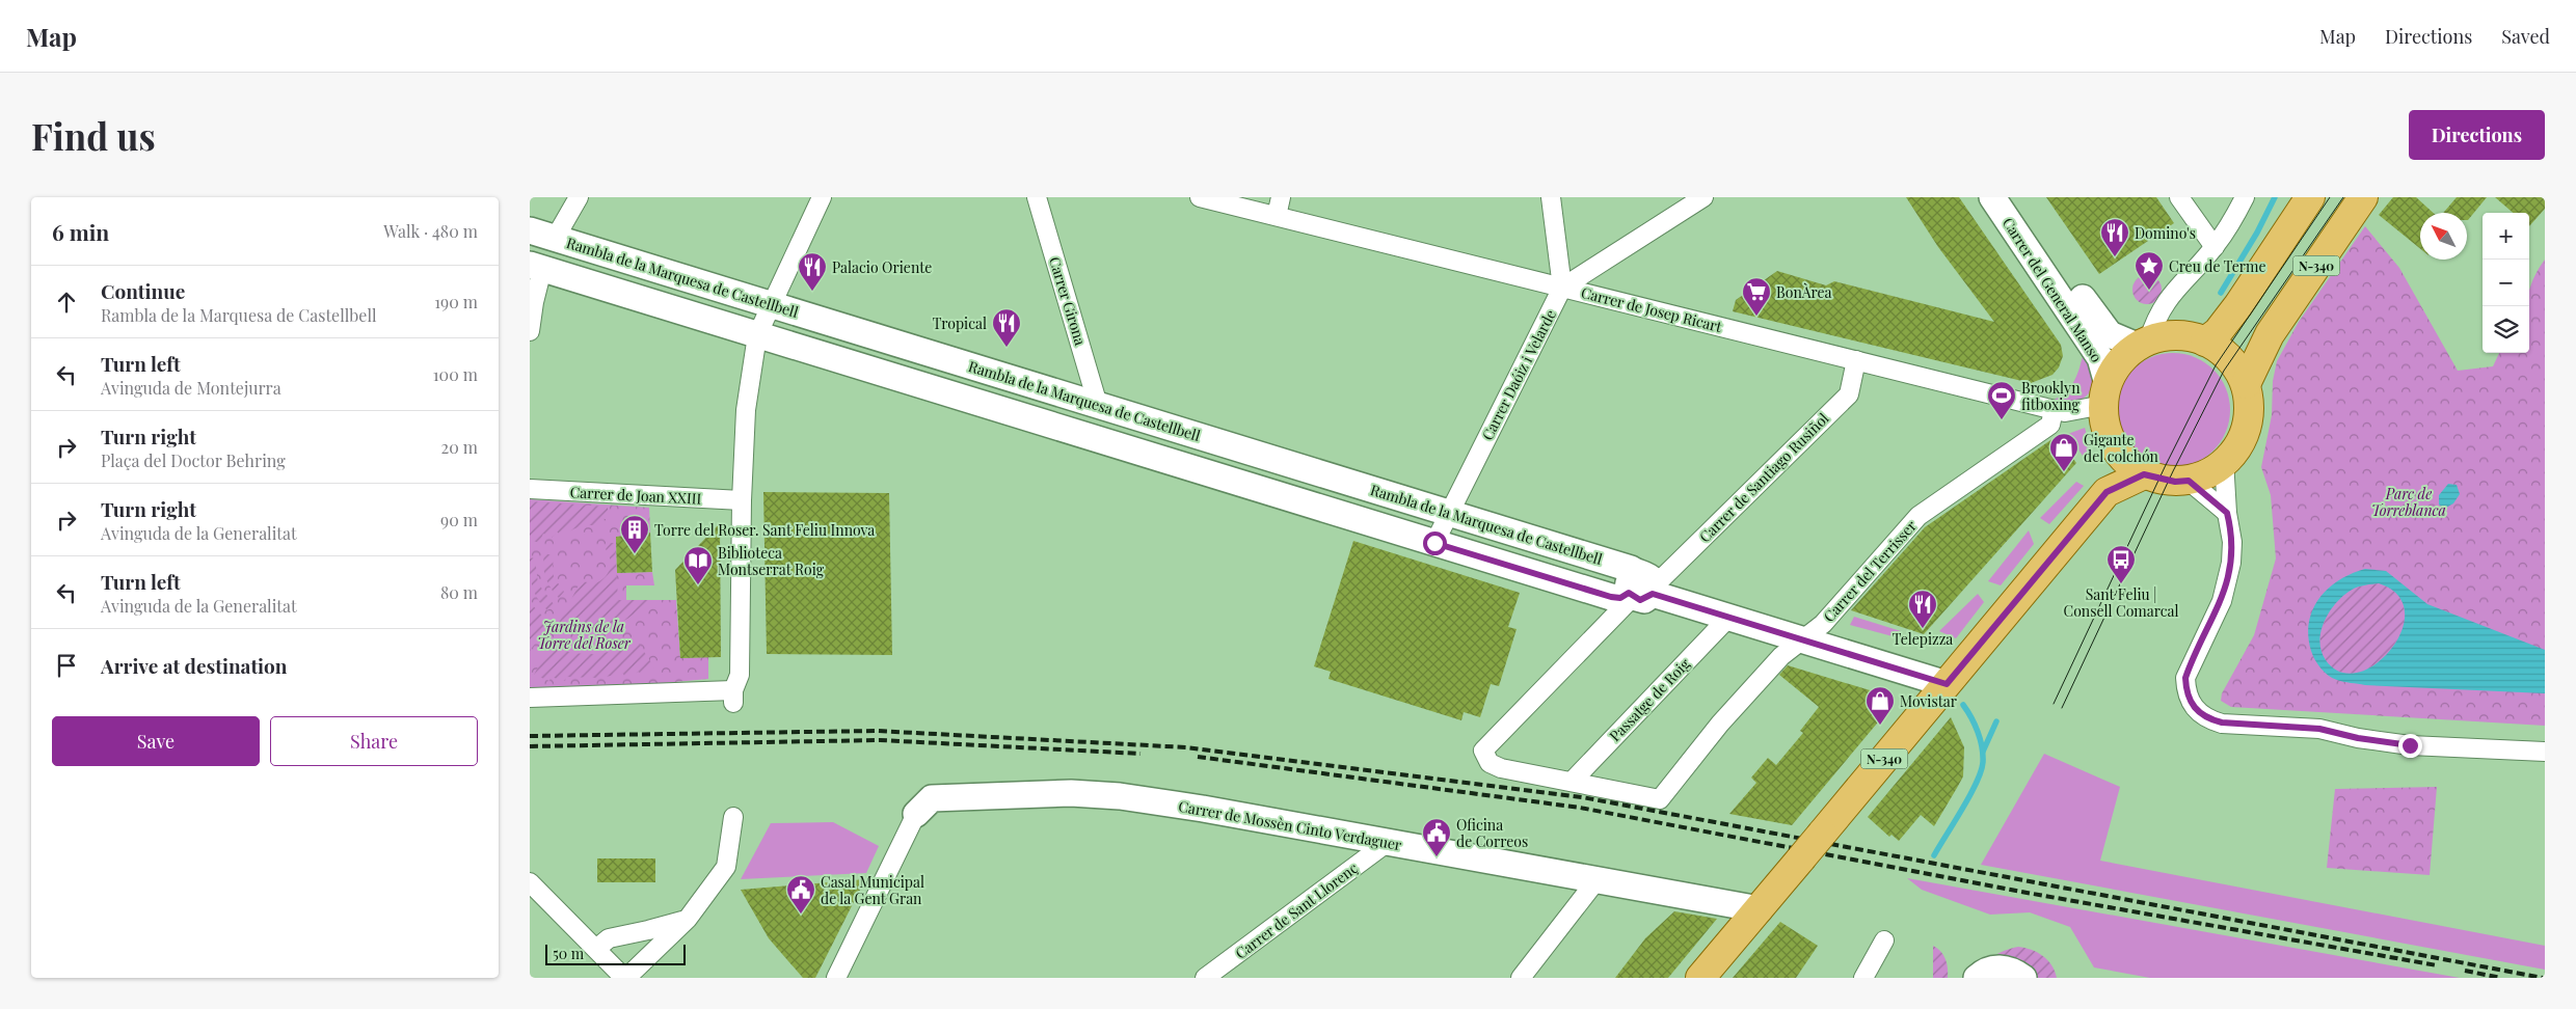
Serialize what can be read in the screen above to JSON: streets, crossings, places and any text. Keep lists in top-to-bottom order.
{
  "streets": {
    "main road": ["N-340"],
    "street": [
      "Rambla de la Marquesa de Castellbell",
      "Carrer del General Manso",
      "Carrer Girona",
      "Carrer de Josep Ricart",
      "Carrer Daóiz i Velarde",
      "Carrer de Santiago Rusiñol",
      "Carrer de Joan XXIII",
      "Carrer del Terrisser",
      "Passatge de Roig",
      "Carrer de Mossèn Cinto Verdaguer",
      "Carrer de Sant Llorenç"
    ]
  },
  "crossings": [
    ["N-340", "Rambla de la Marquesa de Castellbell"],
    ["N-340", "Carrer del General Manso"],
    ["N-340", "Carrer de Josep Ricart"],
    ["N-340", "Carrer de Mossèn Cinto Verdaguer"],
    ["Rambla de la Marquesa de Castellbell", "Carrer Girona"],
    ["Rambla de la Marquesa de Castellbell", "Carrer Daóiz i Velarde"],
    ["Rambla de la Marquesa de Castellbell", "Carrer de Santiago Rusiñol"],
    ["Rambla de la Marquesa de Castellbell", "Carrer del Terrisser"],
    ["Rambla de la Marquesa de Castellbell", "Passatge de Roig"],
    ["Carrer del General Manso", "Carrer de Josep Ricart"],
    ["Carrer de Josep Ricart", "Carrer Daóiz i Velarde"],
    ["Carrer de Josep Ricart", "Carrer de Santiago Rusiñol"],
    ["Carrer de Josep Ricart", "Carrer del Terrisser"],
    ["Carrer de Santiago Rusiñol", "Carrer del Terrisser"],
    ["Carrer de Santiago Rusiñol", "Passatge de Roig"],
    ["Carrer del Terrisser", "Passatge de Roig"],
    ["Carrer de Mossèn Cinto Verdaguer", "Carrer de Sant Llorenç"]
  ],
  "parks": ["Parc de Torreblanca", "Jardins de la Torre del Roser"],
  "places": {
    "restaurant": [
      "Domino's",
      "Palacio Oriente",
      "Tropical",
      "Telepizza"
    ],
    "place": ["Creu de Terme"],
    "supermarket": ["BonÀrea"],
    "sports": ["Brooklyn fitboxing"],
    "shop": ["Gigante del colchón", "Movistar"],
    "building": ["Torre del Roser. Sant Feliu Innova"],
    "bus stop": ["Sant Feliu | Consell Comarcal"],
    "library": ["Biblioteca Montserrat Roig"],
    "public building": ["Oficina de Correos", "Casal Municipal de la Gent Gran"]
  },
  "scale_bar": "50 m",
  "north": "top left",
  "page": {
    "header": "Map",
    "nav": ["Map", "Directions", "Saved"],
    "buttons": [
      "Directions",
      ["Save", "Share"]
    ],
    "title": "Find us",
    "heading": ["6 min", "Walk · 480 m"],
    "map_buttons": ["+", "−"],
    "list": [
      ["Continue", "Rambla de la Marquesa de Castellbell", "190 m"],
      ["Turn left", "Avinguda de Montejurra", "100 m"],
      ["Turn right", "Plaça del Doctor Behring", "20 m"],
      ["Turn right", "Avinguda de la Generalitat", "90 m"],
      ["Turn left", "Avinguda de la Generalitat", "80 m"],
      "Arrive at destination"
    ],
    "scale": "50 m"
  }
}
